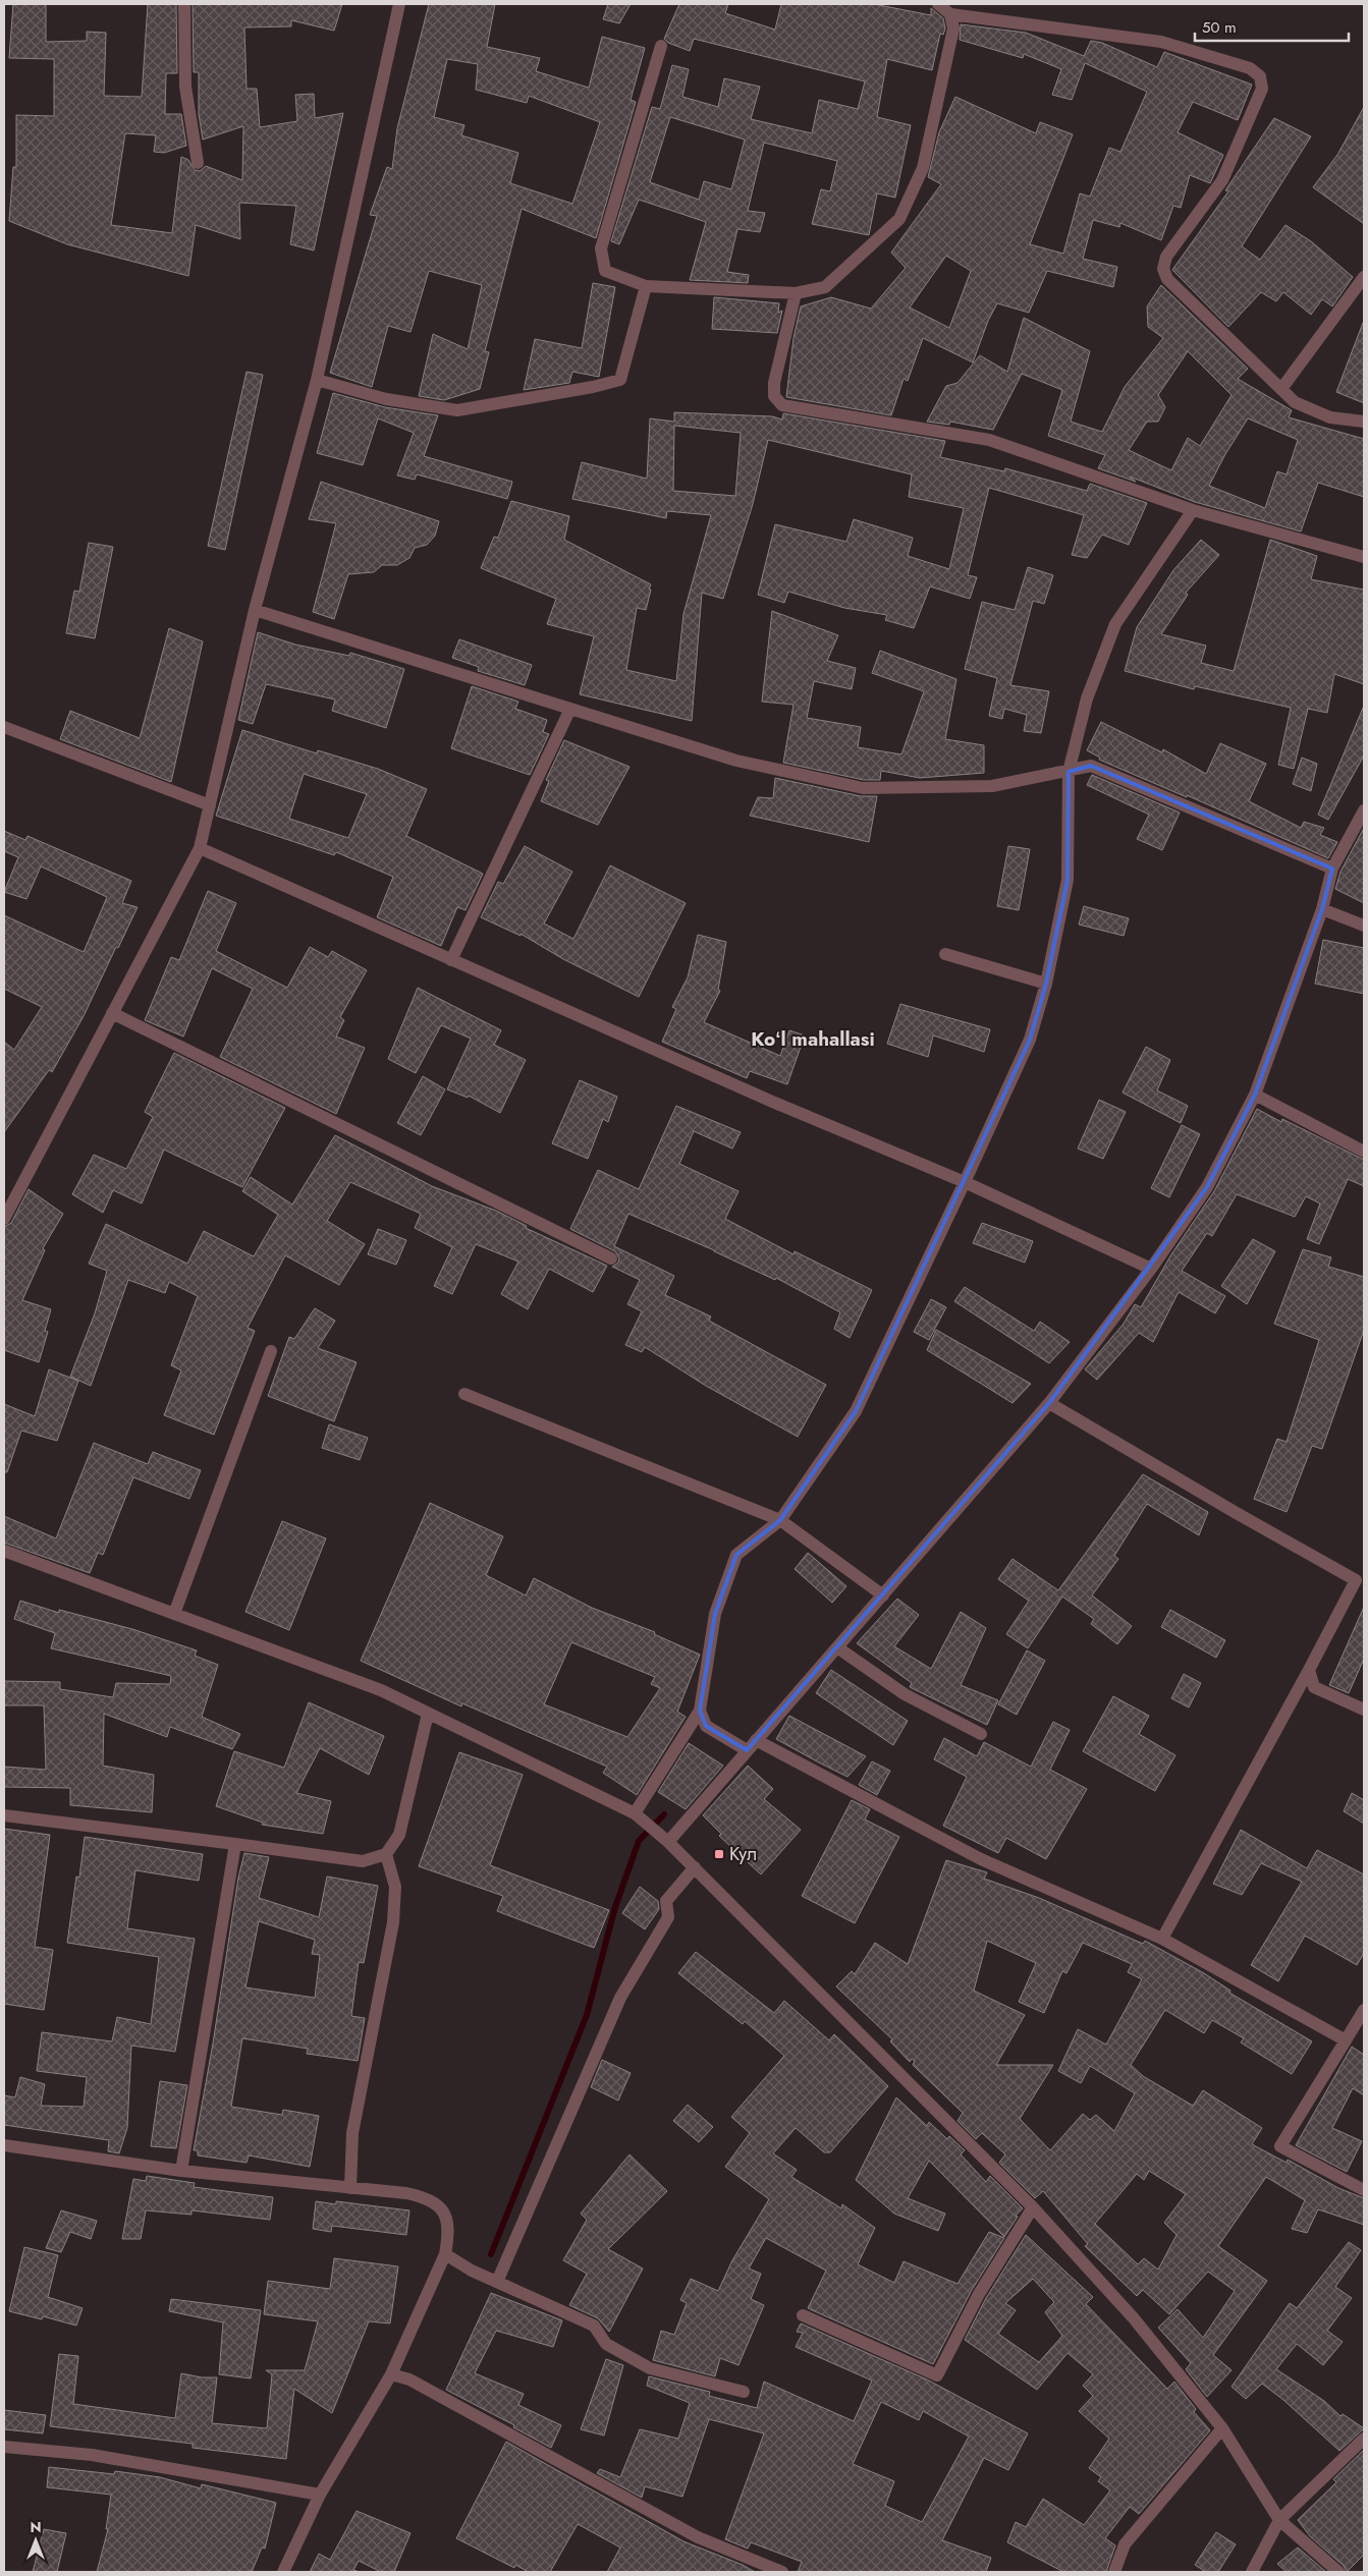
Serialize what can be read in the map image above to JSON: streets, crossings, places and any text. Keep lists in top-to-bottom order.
{
  "districts": ["Koʻl mahallasi"],
  "places": {
    "transit": ["Кул"]
  },
  "scale_bar": "50 m",
  "north": "top"
}
